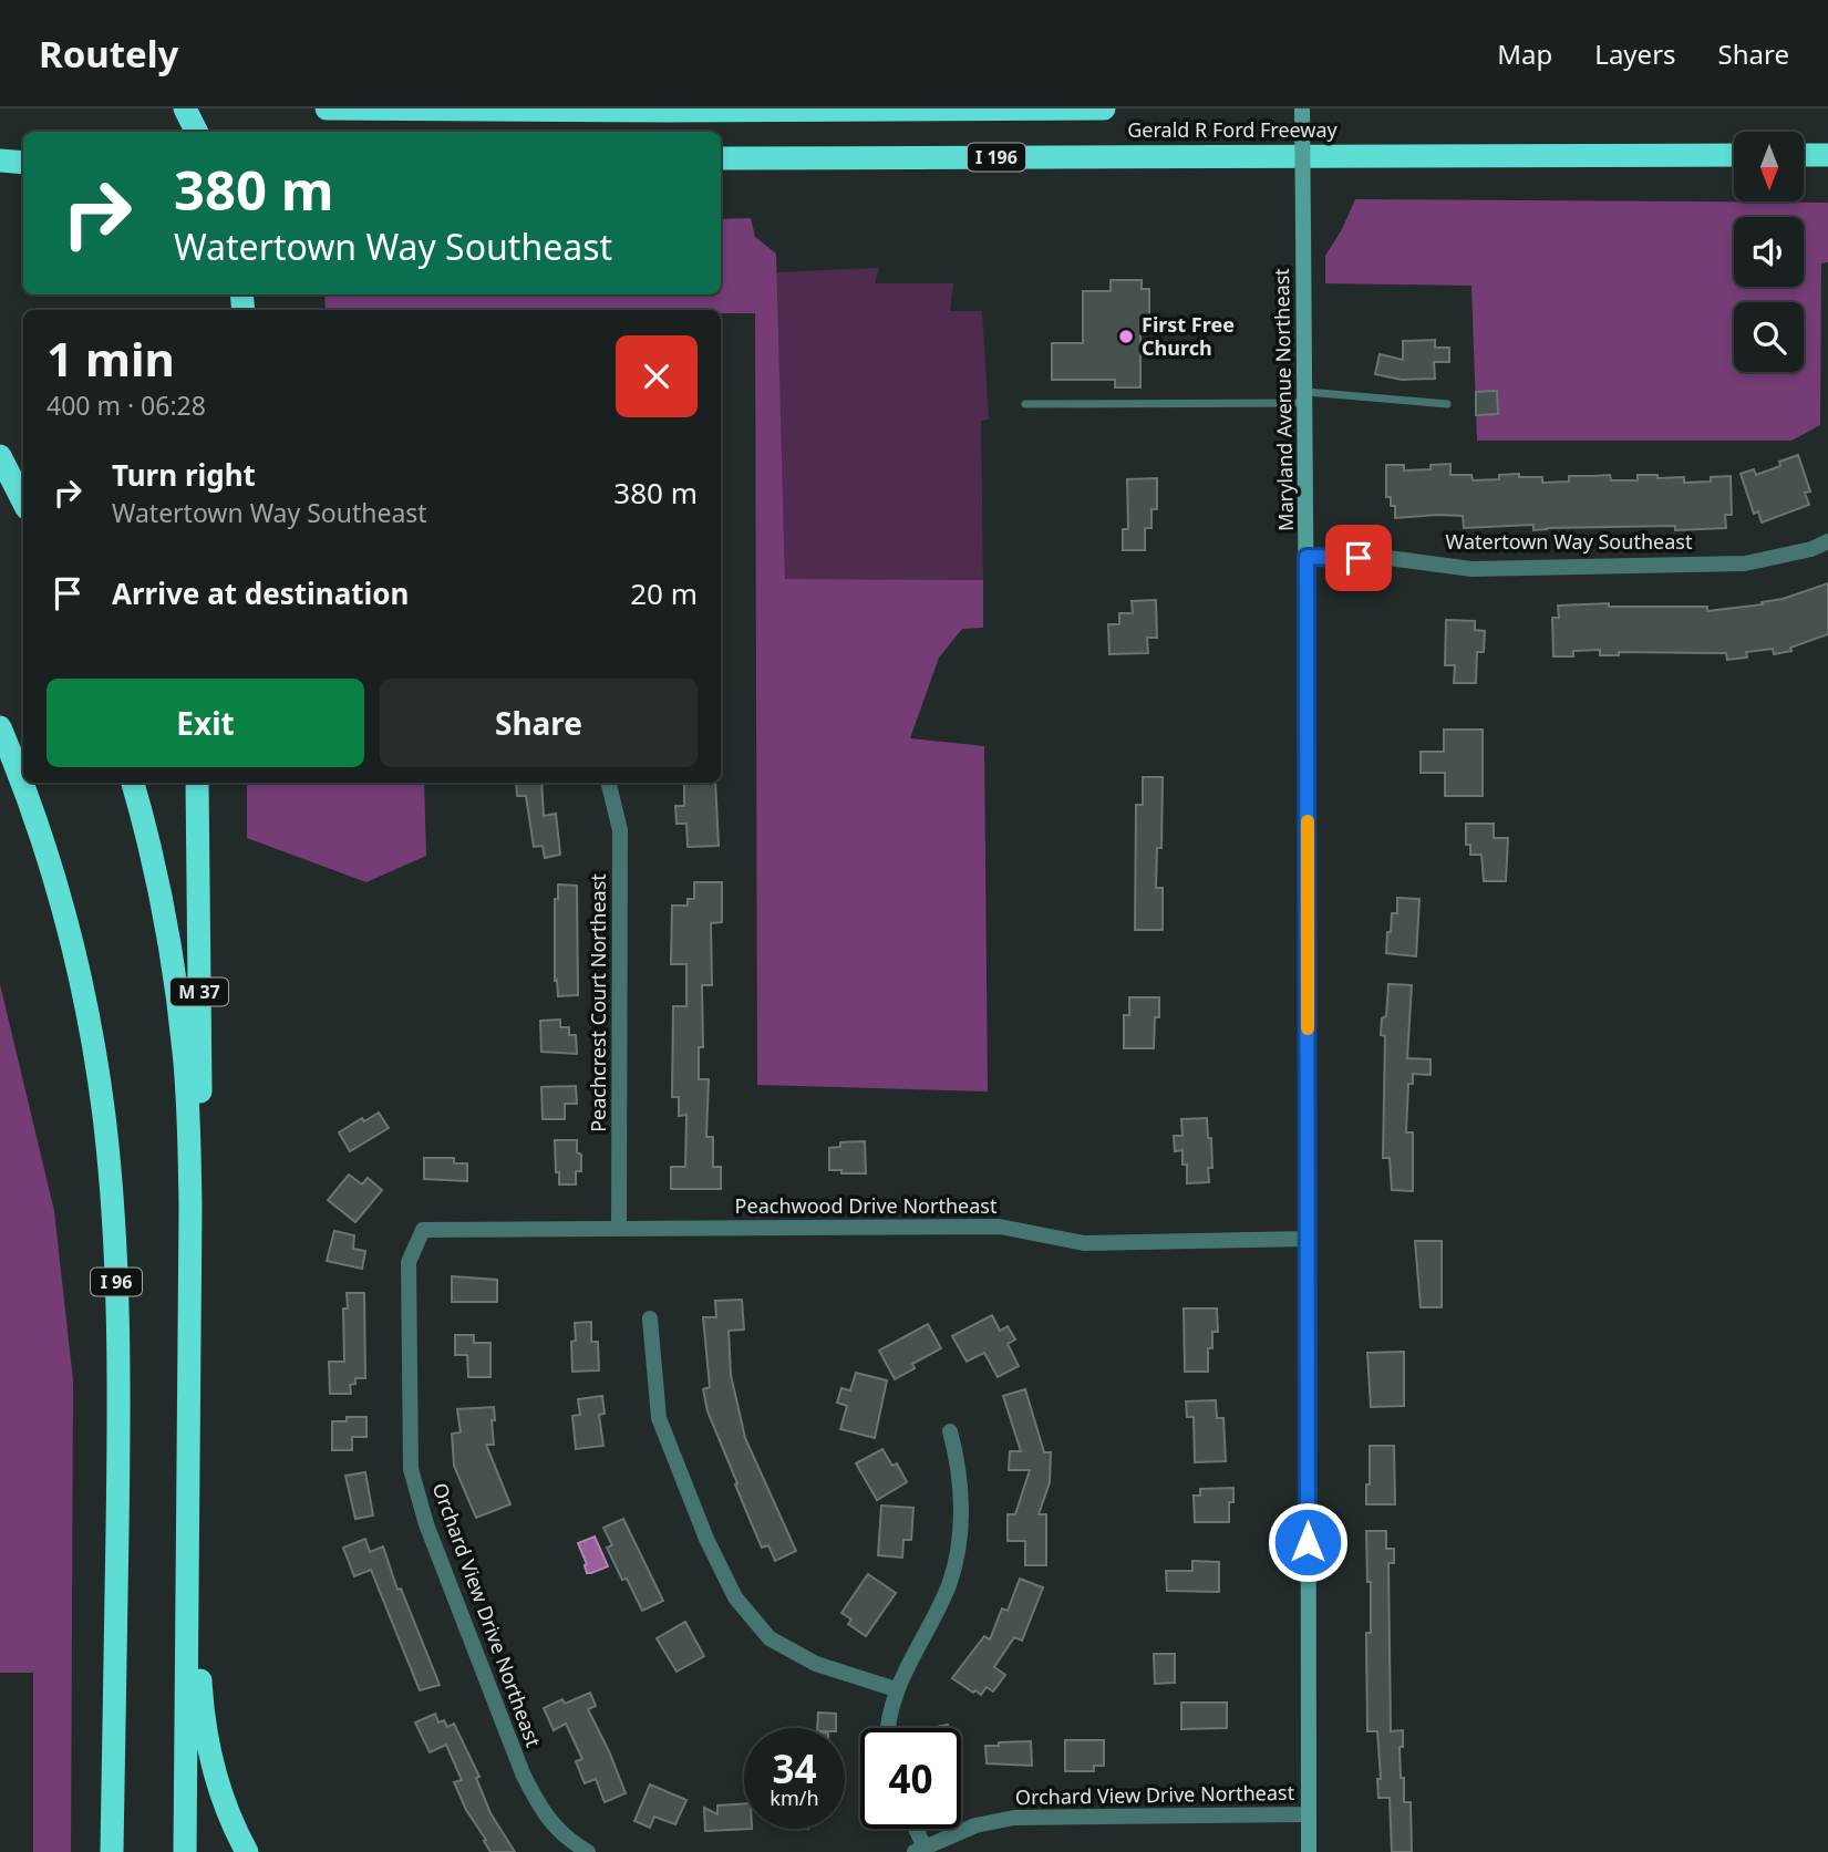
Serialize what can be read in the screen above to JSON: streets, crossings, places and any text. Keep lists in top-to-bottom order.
{
  "streets": {
    "highway": [
      "Gerald R Ford Freeway",
      "I 196",
      "M 37",
      "I 96"
    ],
    "street": [
      "Maryland Avenue Northeast",
      "Watertown Way Southeast",
      "Peachcrest Court Northeast",
      "Peachwood Drive Northeast",
      "Orchard View Drive Northeast"
    ]
  },
  "crossings": [
    ["Maryland Avenue Northeast", "Watertown Way Southeast"],
    ["Maryland Avenue Northeast", "Peachwood Drive Northeast"],
    ["Maryland Avenue Northeast", "Orchard View Drive Northeast"],
    ["Peachcrest Court Northeast", "Peachwood Drive Northeast"],
    ["Peachwood Drive Northeast", "Orchard View Drive Northeast"]
  ],
  "places": ["First Free Church"],
  "north": "bottom",
  "page": {
    "header": "Routely",
    "nav": ["Map", "Layers", "Share"],
    "turn": ["380 m", "Watertown Way Southeast"],
    "heading": ["1 min", "400 m · 06:28"],
    "list": [
      {
        "name": "Turn right",
        "note": "Watertown Way Southeast",
        "value": "380 m"
      },
      {
        "name": "Arrive at destination",
        "value": "20 m"
      }
    ],
    "buttons": ["Exit", "Share"],
    "speed": "34 km/h",
    "limit": "40"
  }
}
